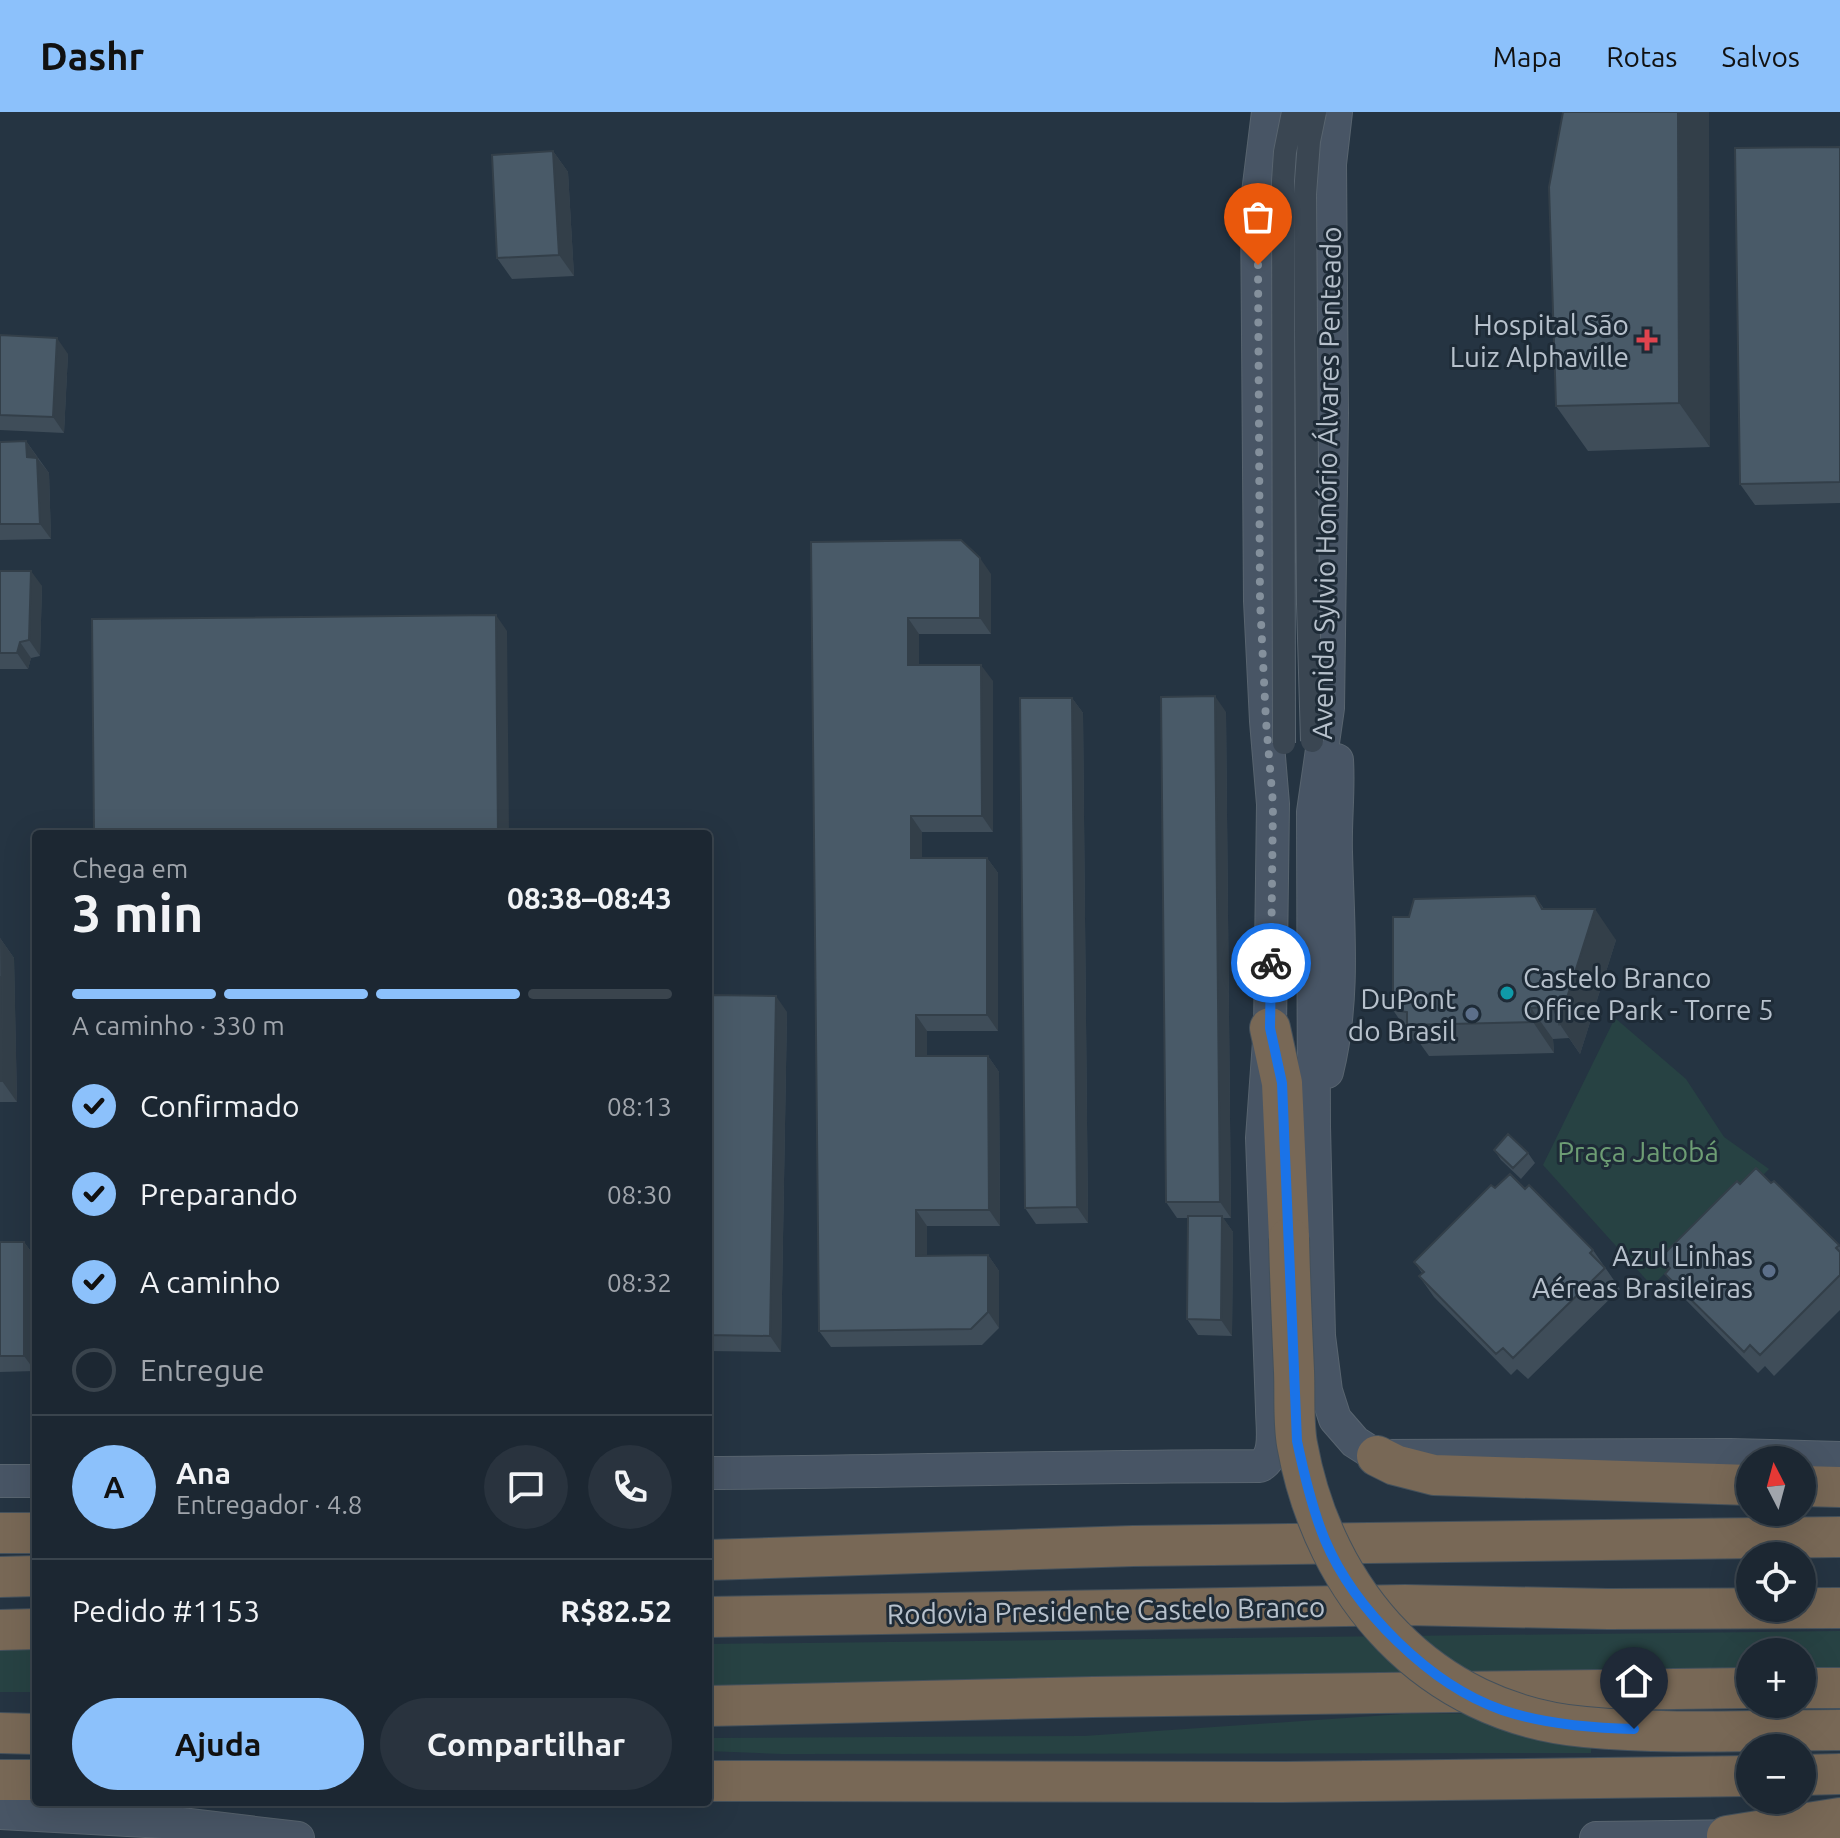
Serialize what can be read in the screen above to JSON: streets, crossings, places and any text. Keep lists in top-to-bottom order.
{
  "streets": {
    "highway": ["Rodovia Presidente Castelo Branco"],
    "street": ["Avenida Sylvio Honório Álvares Penteado"]
  },
  "parks": ["Praça Jatobá"],
  "places": {
    "health": ["Hospital São Luiz Alphaville"],
    "other": ["Castelo Branco Office Park - Torre 5", "DuPont do Brasil", "Azul Linhas Aéreas Brasileiras"]
  },
  "north": "top",
  "page": {
    "header": "Dashr",
    "nav": ["Mapa", "Rotas", "Salvos"],
    "heading": ["3 min", "Chega em", "08:38–08:43"],
    "panel": [
      "Ana",
      "Entregador · 4.8",
      "Pedido #1153",
      "R$82.52"
    ],
    "bar": "A caminho · 330 m",
    "list": [
      ["Confirmado", "08:13"],
      ["Preparando", "08:30"],
      ["A caminho", "08:32"],
      "Entregue"
    ],
    "round": "A",
    "map_buttons": ["+", "−"],
    "buttons": ["Ajuda", "Compartilhar"]
  }
}
